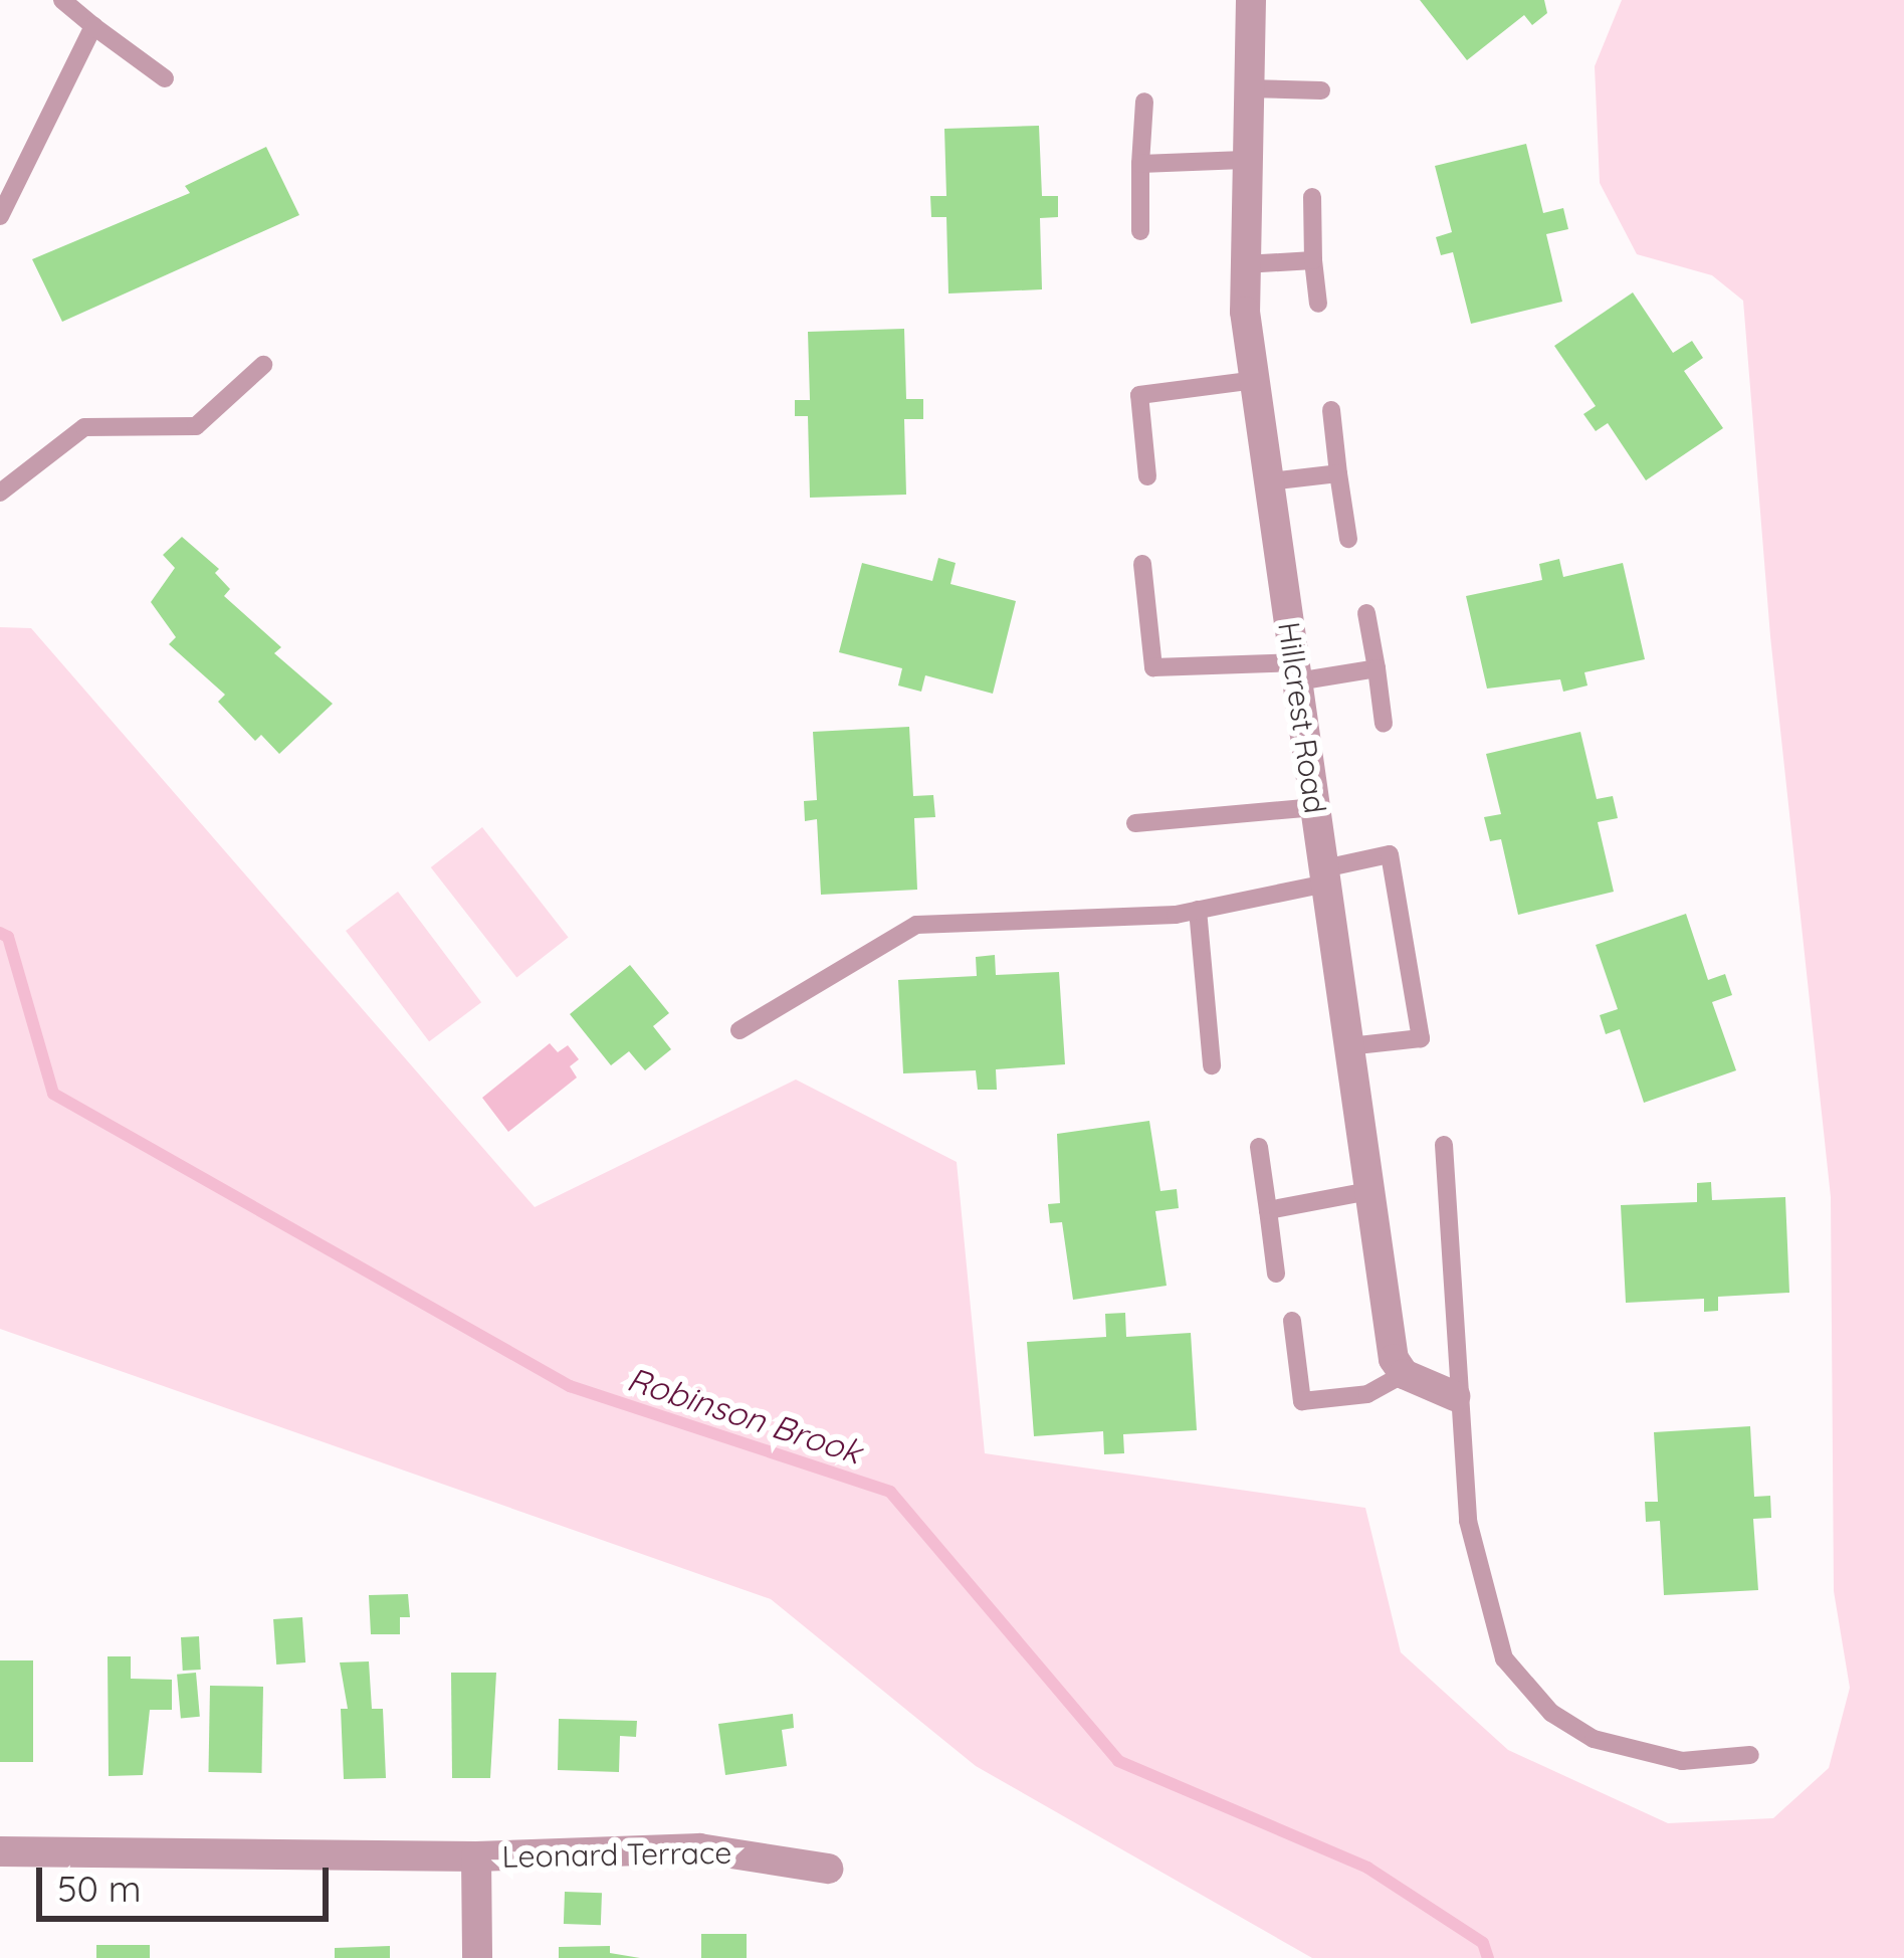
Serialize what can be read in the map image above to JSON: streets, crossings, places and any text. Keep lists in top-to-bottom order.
{
  "streets": {
    "street": ["Hillcrest Road", "Leonard Terrace"]
  },
  "water": ["Robinson Brook"],
  "scale_bar": "50 m"
}
